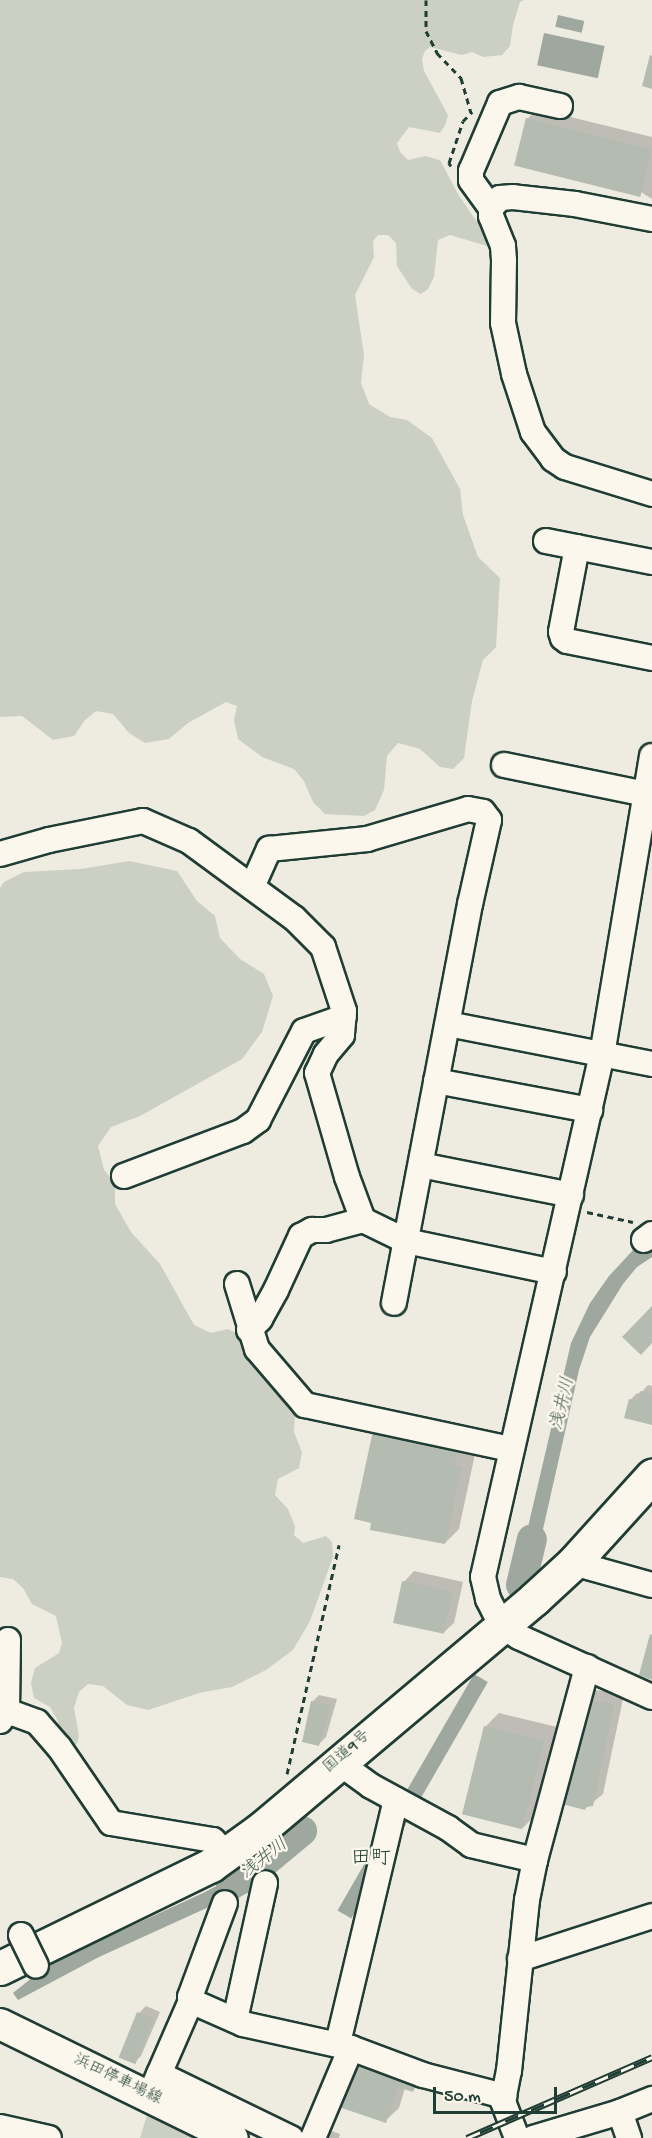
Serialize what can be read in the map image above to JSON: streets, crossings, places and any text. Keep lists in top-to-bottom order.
{
  "streets": {
    "highway": ["国道9号"],
    "main road": ["浜田停車場線"]
  },
  "districts": ["田町"],
  "water": ["浅井川"],
  "scale_bar": "50 m"
}
